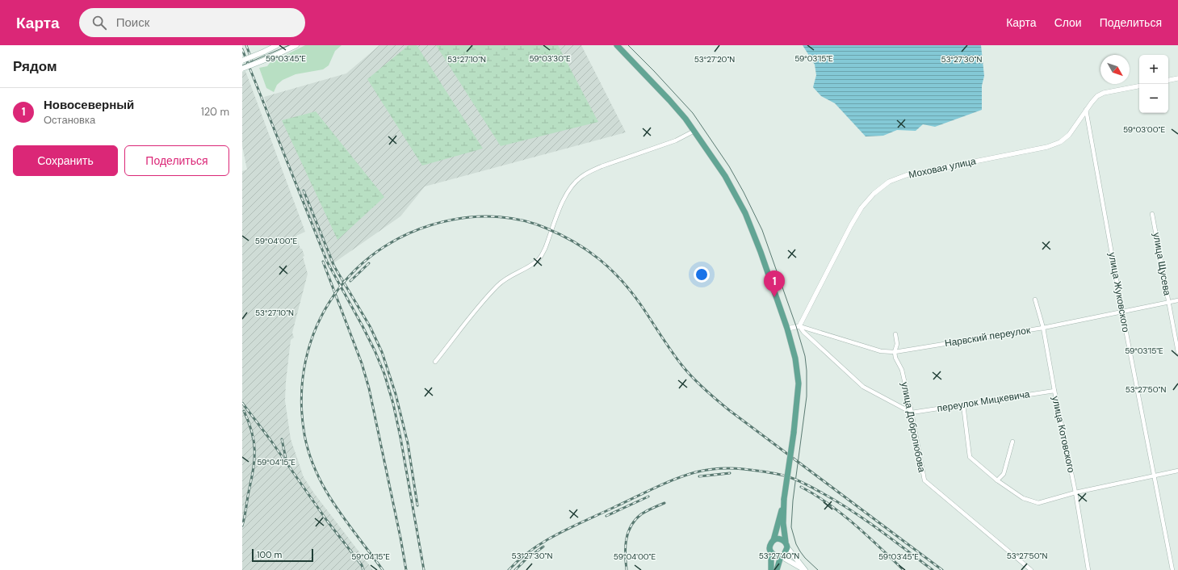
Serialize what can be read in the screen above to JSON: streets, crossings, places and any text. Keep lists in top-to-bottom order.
{
  "streets": {
    "street": [
      "Моховая улица",
      "улица Щусева",
      "улица Жуковского",
      "Нарвский переулок",
      "переулок Мицкевича",
      "улица Добролюбова",
      "улица Котовского"
    ]
  },
  "crossings": [
    ["Моховая улица", "улица Жуковского"],
    ["Моховая улица", "Нарвский переулок"],
    ["улица Щусева", "Нарвский переулок"],
    ["улица Жуковского", "Нарвский переулок"],
    ["Нарвский переулок", "улица Добролюбова"],
    ["Нарвский переулок", "улица Котовского"],
    ["переулок Мицкевича", "улица Добролюбова"],
    ["переулок Мицкевича", "улица Котовского"]
  ],
  "scale_bar": "100 m",
  "north": "bottom right",
  "page": {
    "header": "Карта",
    "search": "Поиск",
    "nav": ["Карта", "Слои", "Поделиться"],
    "heading": "Рядом",
    "map_buttons": ["+", "−"],
    "list": [
      {
        "mark": "1",
        "name": "Новосеверный",
        "note": "Остановка",
        "value": "120 m"
      }
    ],
    "buttons": ["Сохранить", "Поделиться"],
    "pins": "1",
    "scale": "100 m"
  },
  "coordinates": [
    "59°03'45\"E",
    "59°03'30\"E",
    "59°03'15\"E",
    "53°27'10\"N",
    "53°27'20\"N",
    "53°27'30\"N",
    "59°03'00\"E",
    "59°04'00\"E",
    "53°27'50\"N",
    "59°04'15\"E",
    "53°27'40\"N"
  ]
}
